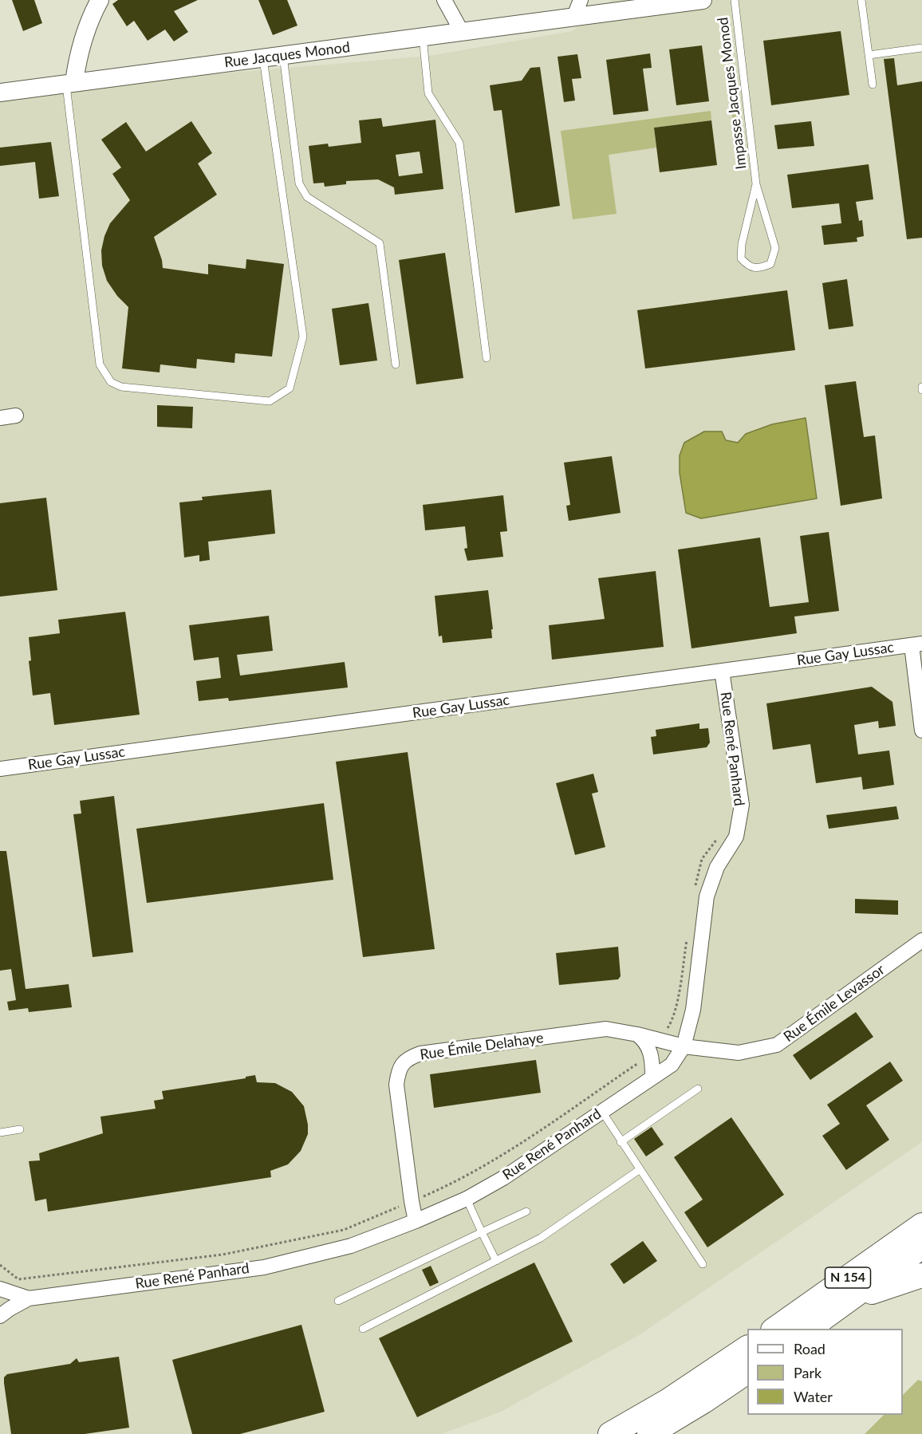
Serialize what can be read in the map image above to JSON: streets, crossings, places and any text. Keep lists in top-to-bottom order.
{
  "streets": {
    "highway": ["N 154"],
    "street": [
      "Rue Jacques Monod",
      "Rue Gay Lussac",
      "Rue René Panhard",
      "Rue Émile Levassor",
      "Rue Émile Delahaye"
    ],
    "lane": ["Impasse Jacques Monod"]
  },
  "crossings": [
    ["Rue Gay Lussac", "Rue René Panhard"],
    ["Rue René Panhard", "Rue Émile Levassor"],
    ["Rue René Panhard", "Rue Émile Delahaye"],
    ["Rue Émile Levassor", "Rue Émile Delahaye"]
  ],
  "legend": ["Road", "Park", "Water"]
}
